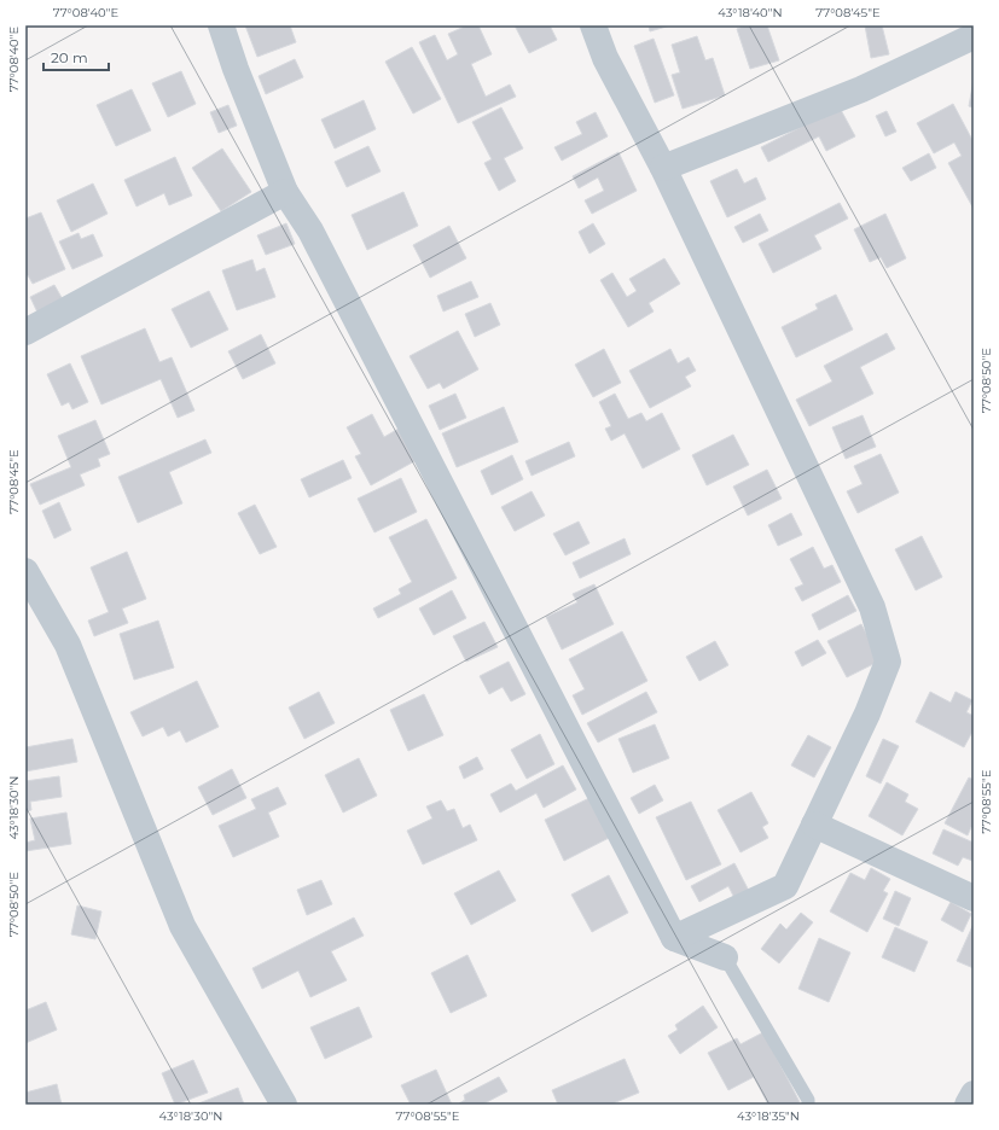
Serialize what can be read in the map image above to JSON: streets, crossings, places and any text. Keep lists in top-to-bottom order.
{
  "scale_bar": "20 m",
  "coordinates": [
    "77°08'40\"E",
    "43°18'40\"N",
    "77°08'45\"E",
    "77°08'50\"E",
    "77°08'55\"E",
    "43°18'30\"N",
    "43°18'35\"N"
  ]
}
